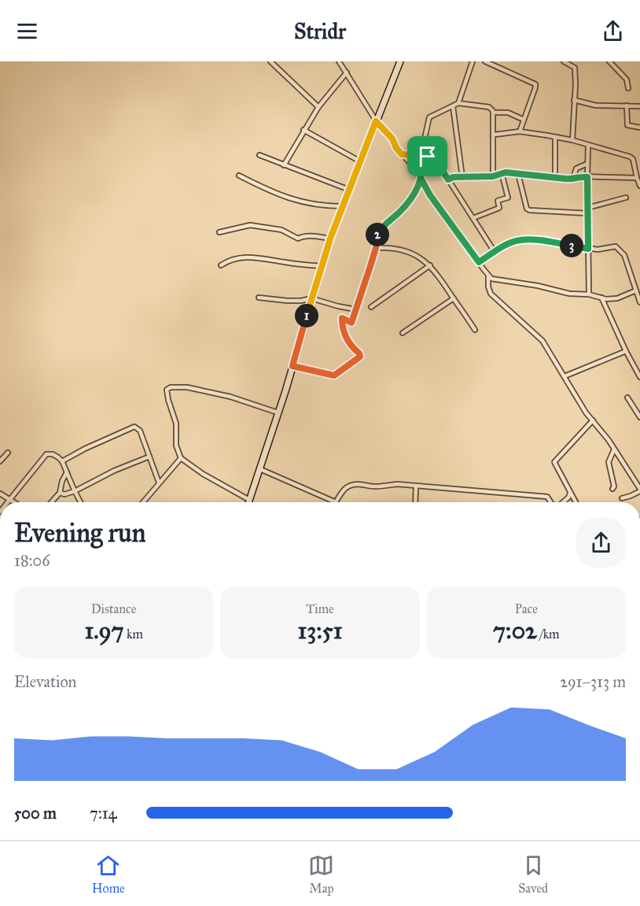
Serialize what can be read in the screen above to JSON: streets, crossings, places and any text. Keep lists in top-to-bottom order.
{
  "page": {
    "header": "Stridr",
    "pins": ["2", "3", "1"],
    "heading": ["Evening run", "18:06"],
    "stats": [
      ["Distance", "1.97 km"],
      ["Time", "13:51"],
      ["Pace", "7:02 /km"]
    ],
    "chart": ["Elevation", "291–313 m"],
    "list": [
      {
        "name": "500 m",
        "note": "7:14"
      }
    ],
    "tabs": ["Home", "Map", "Saved"]
  }
}
